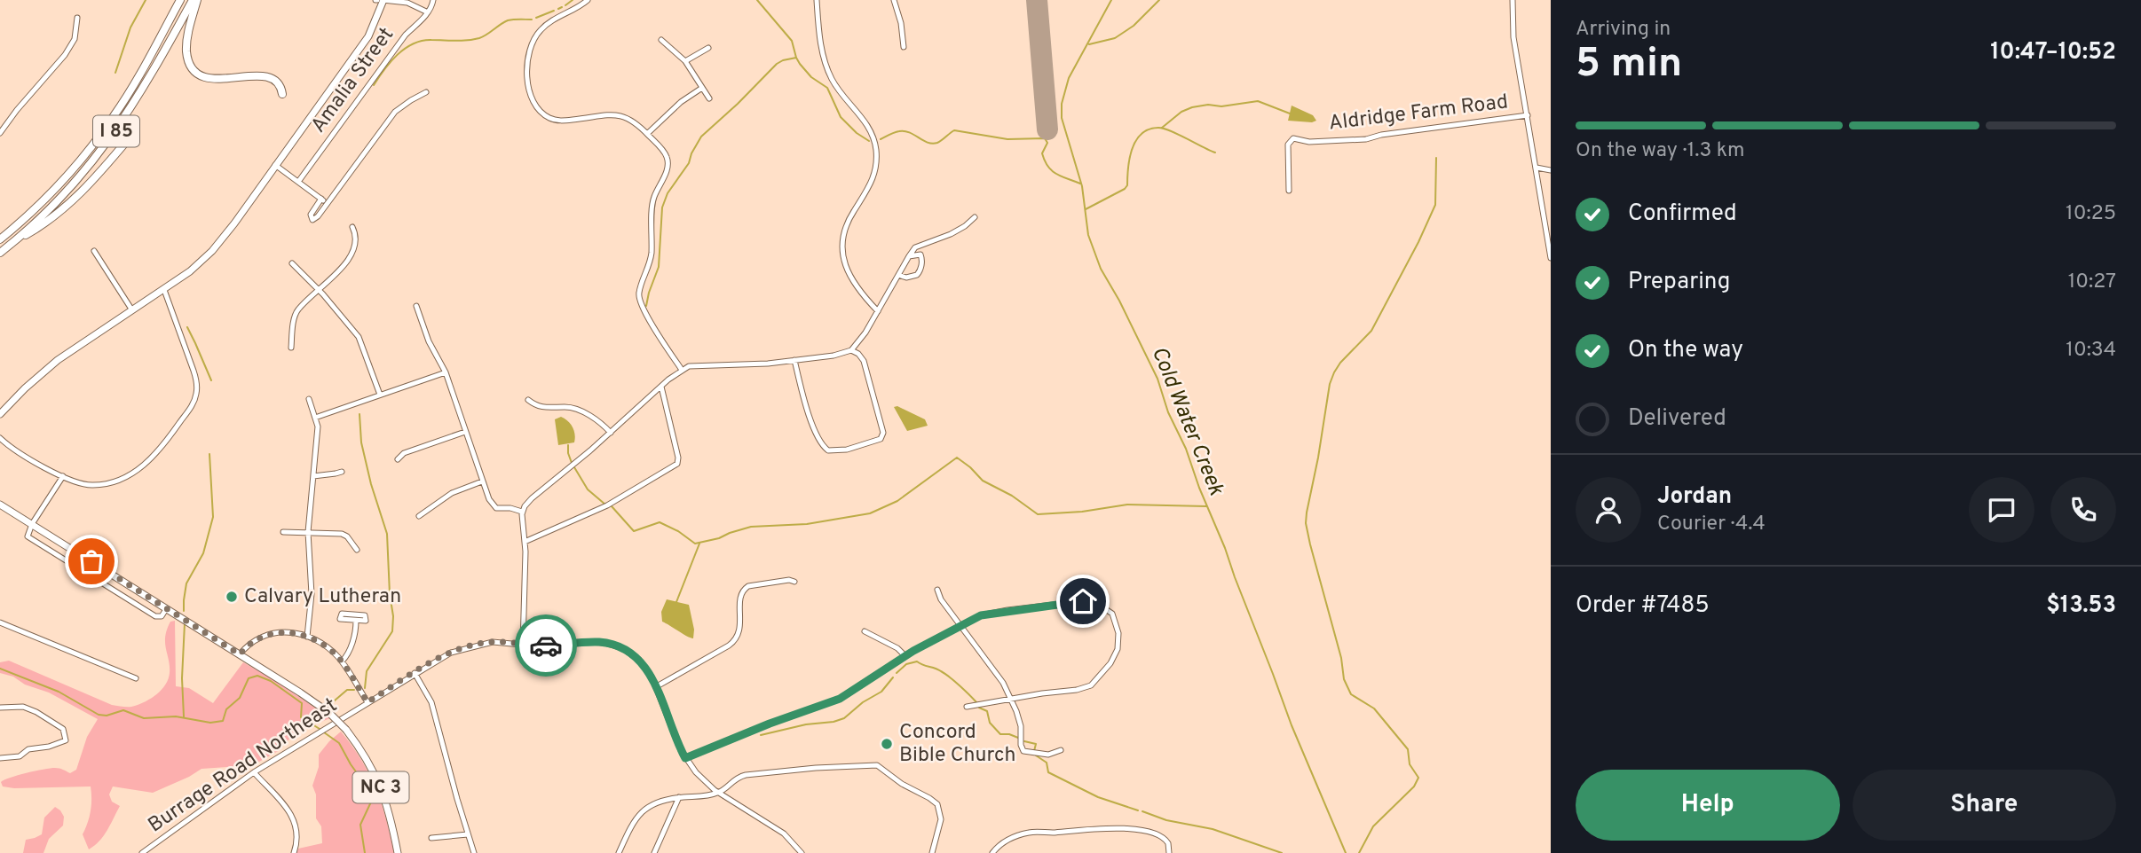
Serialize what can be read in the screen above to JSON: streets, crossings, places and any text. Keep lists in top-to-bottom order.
{
  "streets": {
    "highway": ["I 85"],
    "main road": ["NC 3"],
    "street": ["Amalia Street", "Aldridge Farm Road", "Burrage Road Northeast"]
  },
  "water": ["Cold Water Creek"],
  "places": ["Calvary Lutheran", "Concord Bible Church"],
  "page": {
    "heading": ["5 min", "Arriving in", "10:47–10:52"],
    "panel": [
      "Jordan",
      "Courier · 4.4",
      "Order #7485",
      "$13.53"
    ],
    "bar": "On the way · 1.3 km",
    "list": [
      ["Confirmed", "10:25"],
      ["Preparing", "10:27"],
      ["On the way", "10:34"],
      "Delivered"
    ],
    "buttons": ["Help", "Share"]
  }
}
